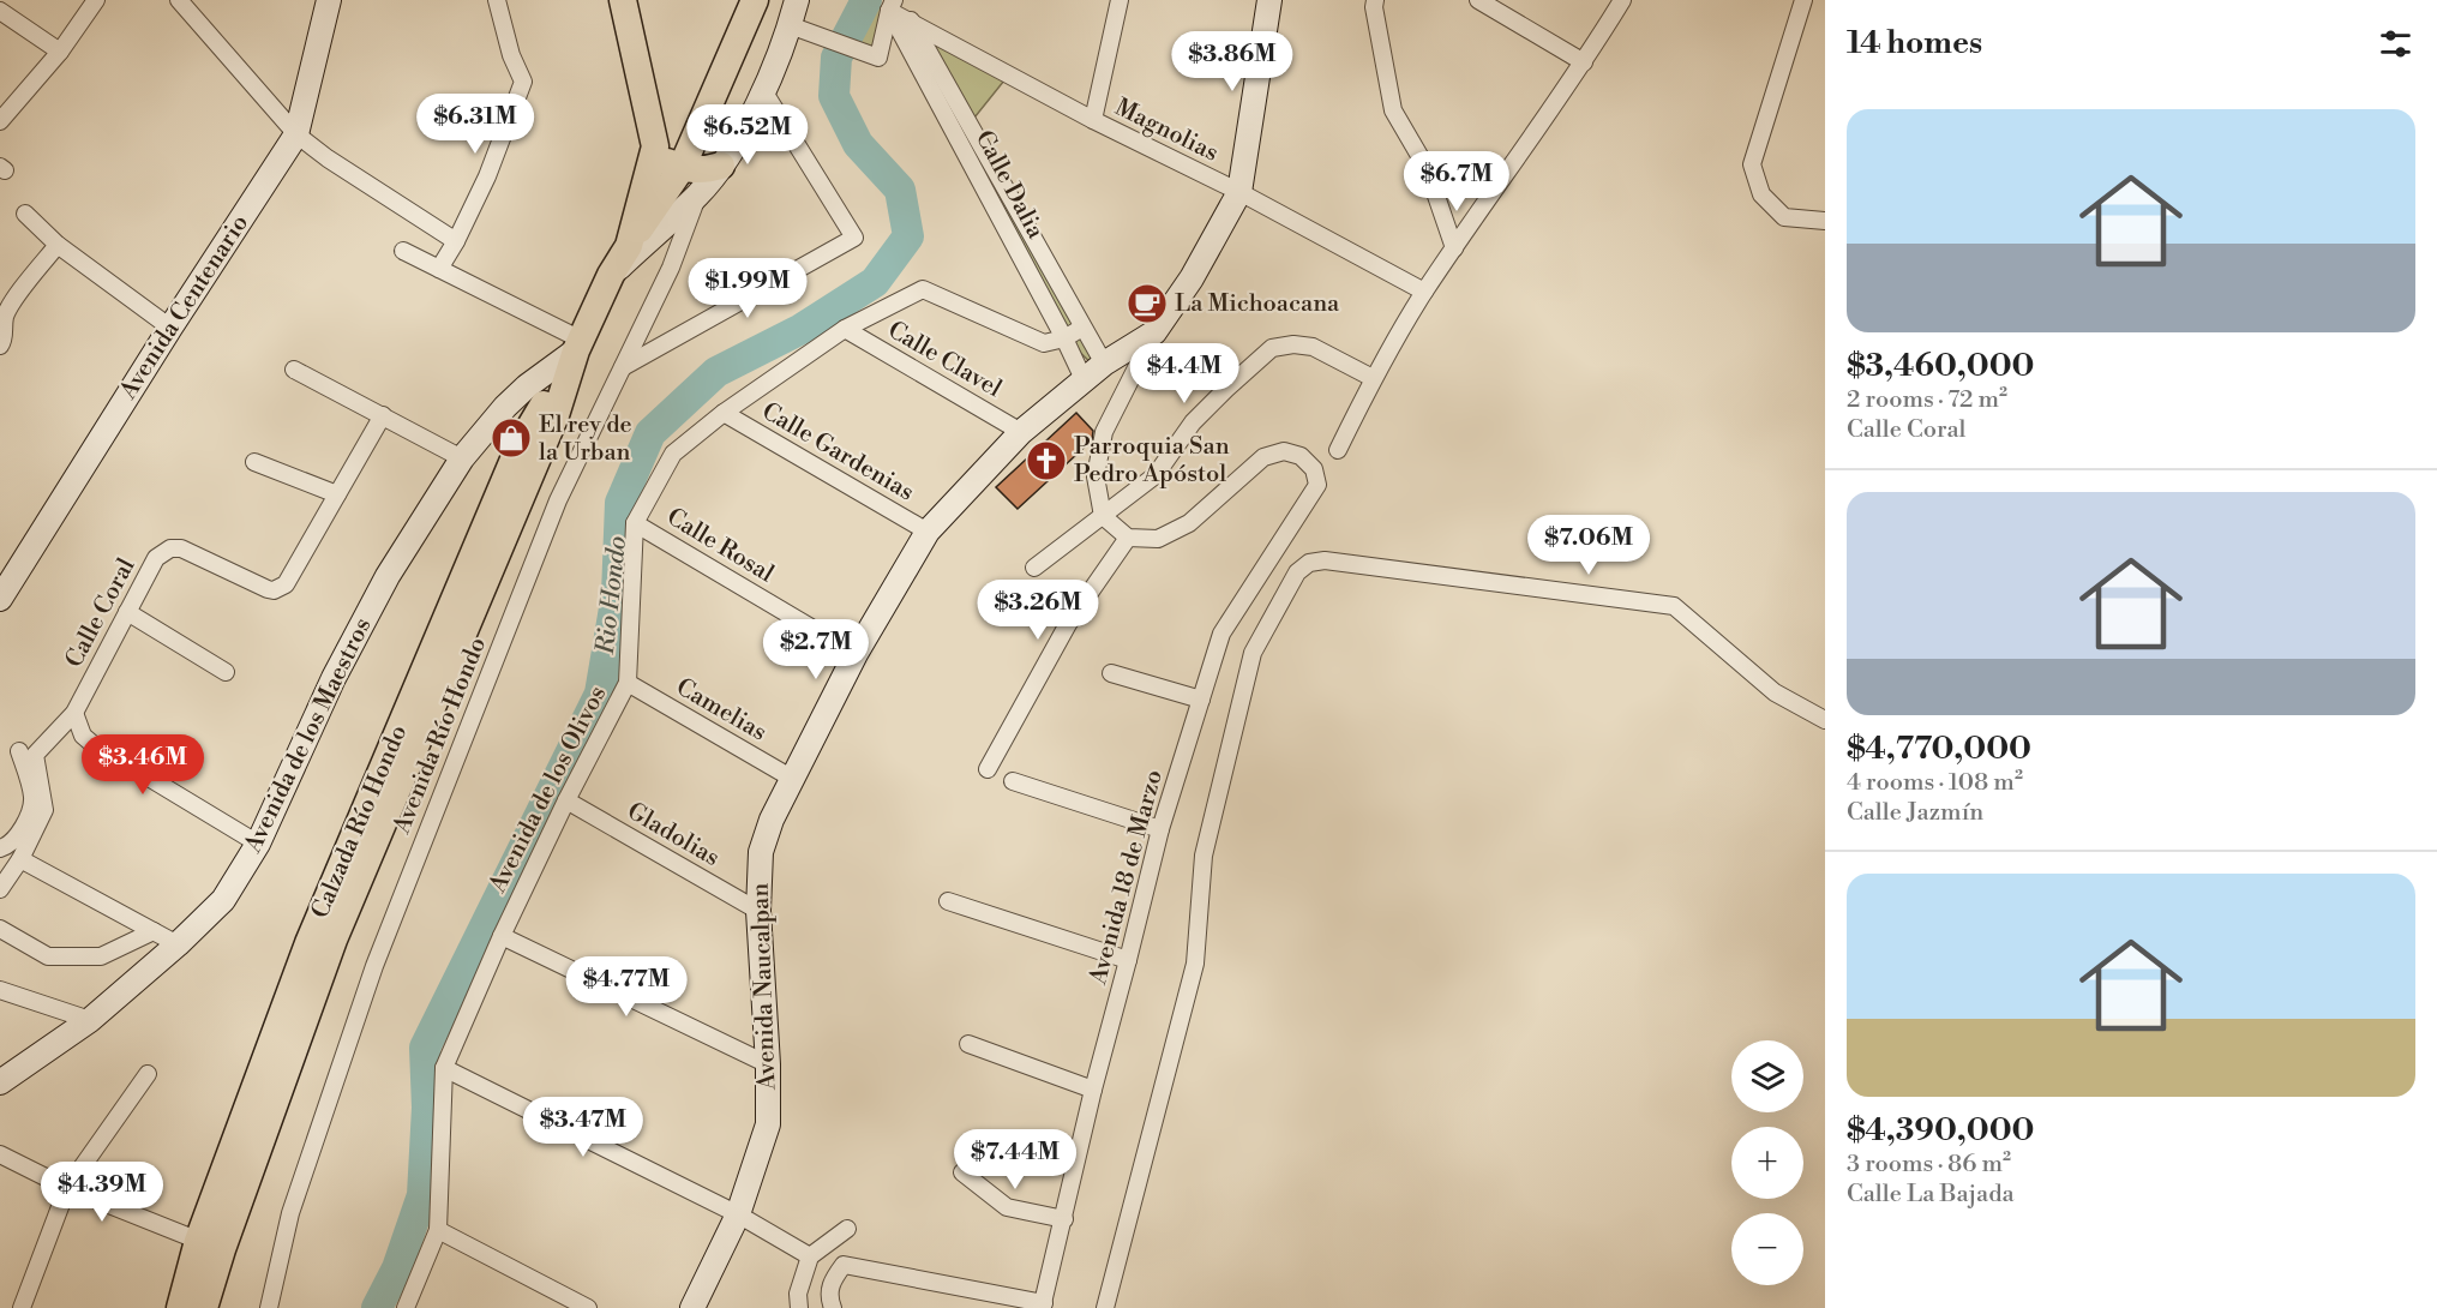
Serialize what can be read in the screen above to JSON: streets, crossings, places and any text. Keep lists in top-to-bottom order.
{
  "streets": {
    "main road": [
      "Avenida Centenario",
      "Avenida de los Maestros",
      "Calzada Río Hondo",
      "Avenida Naucalpan"
    ],
    "street": [
      "Magnolias",
      "Calle Dalia",
      "Calle Clavel",
      "Calle Gardenias",
      "Calle Rosal",
      "Calle Coral",
      "Camelias",
      "Avenida Río Hondo",
      "Avenida de los Olivos",
      "Gladolias",
      "Avenida 18 de Marzo"
    ]
  },
  "crossings": [
    ["Magnolias", "Calle Dalia"],
    ["Magnolias", "Avenida Naucalpan"],
    ["Calle Dalia", "Avenida de los Olivos"],
    ["Calle Dalia", "Avenida Naucalpan"],
    ["Calle Clavel", "Avenida de los Olivos"],
    ["Calle Clavel", "Avenida Naucalpan"],
    ["Calle Gardenias", "Avenida de los Olivos"],
    ["Calle Gardenias", "Avenida Naucalpan"],
    ["Calle Rosal", "Avenida de los Olivos"],
    ["Calle Rosal", "Avenida Naucalpan"],
    ["Camelias", "Avenida de los Olivos"],
    ["Camelias", "Avenida Naucalpan"],
    ["Avenida de los Maestros", "Calzada Río Hondo"],
    ["Avenida de los Olivos", "Gladolias"],
    ["Gladolias", "Avenida Naucalpan"]
  ],
  "water": ["Rio Hondo"],
  "places": {
    "cafe": ["La Michoacana"],
    "shop": ["El rey de la Urban"],
    "church": ["Parroquia San Pedro Apóstol"]
  },
  "page": {
    "heading": "14 homes",
    "price": [
      "$3.86M",
      "$6.31M",
      "$6.52M",
      "$6.7M",
      "$1.99M",
      "$4.4M",
      "$7.06M",
      "$3.26M",
      "$2.7M",
      "$3.46M",
      "$4.77M",
      "$3.47M",
      "$7.44M",
      "$4.39M"
    ],
    "list": [
      {
        "name": "$3,460,000",
        "note": "2 rooms · 72 m² · Calle Coral"
      },
      {
        "name": "$4,770,000",
        "note": "4 rooms · 108 m² · Calle Jazmín"
      },
      {
        "name": "$4,390,000",
        "note": "3 rooms · 86 m² · Calle La Bajada"
      }
    ],
    "map_buttons": ["+", "−"]
  }
}
